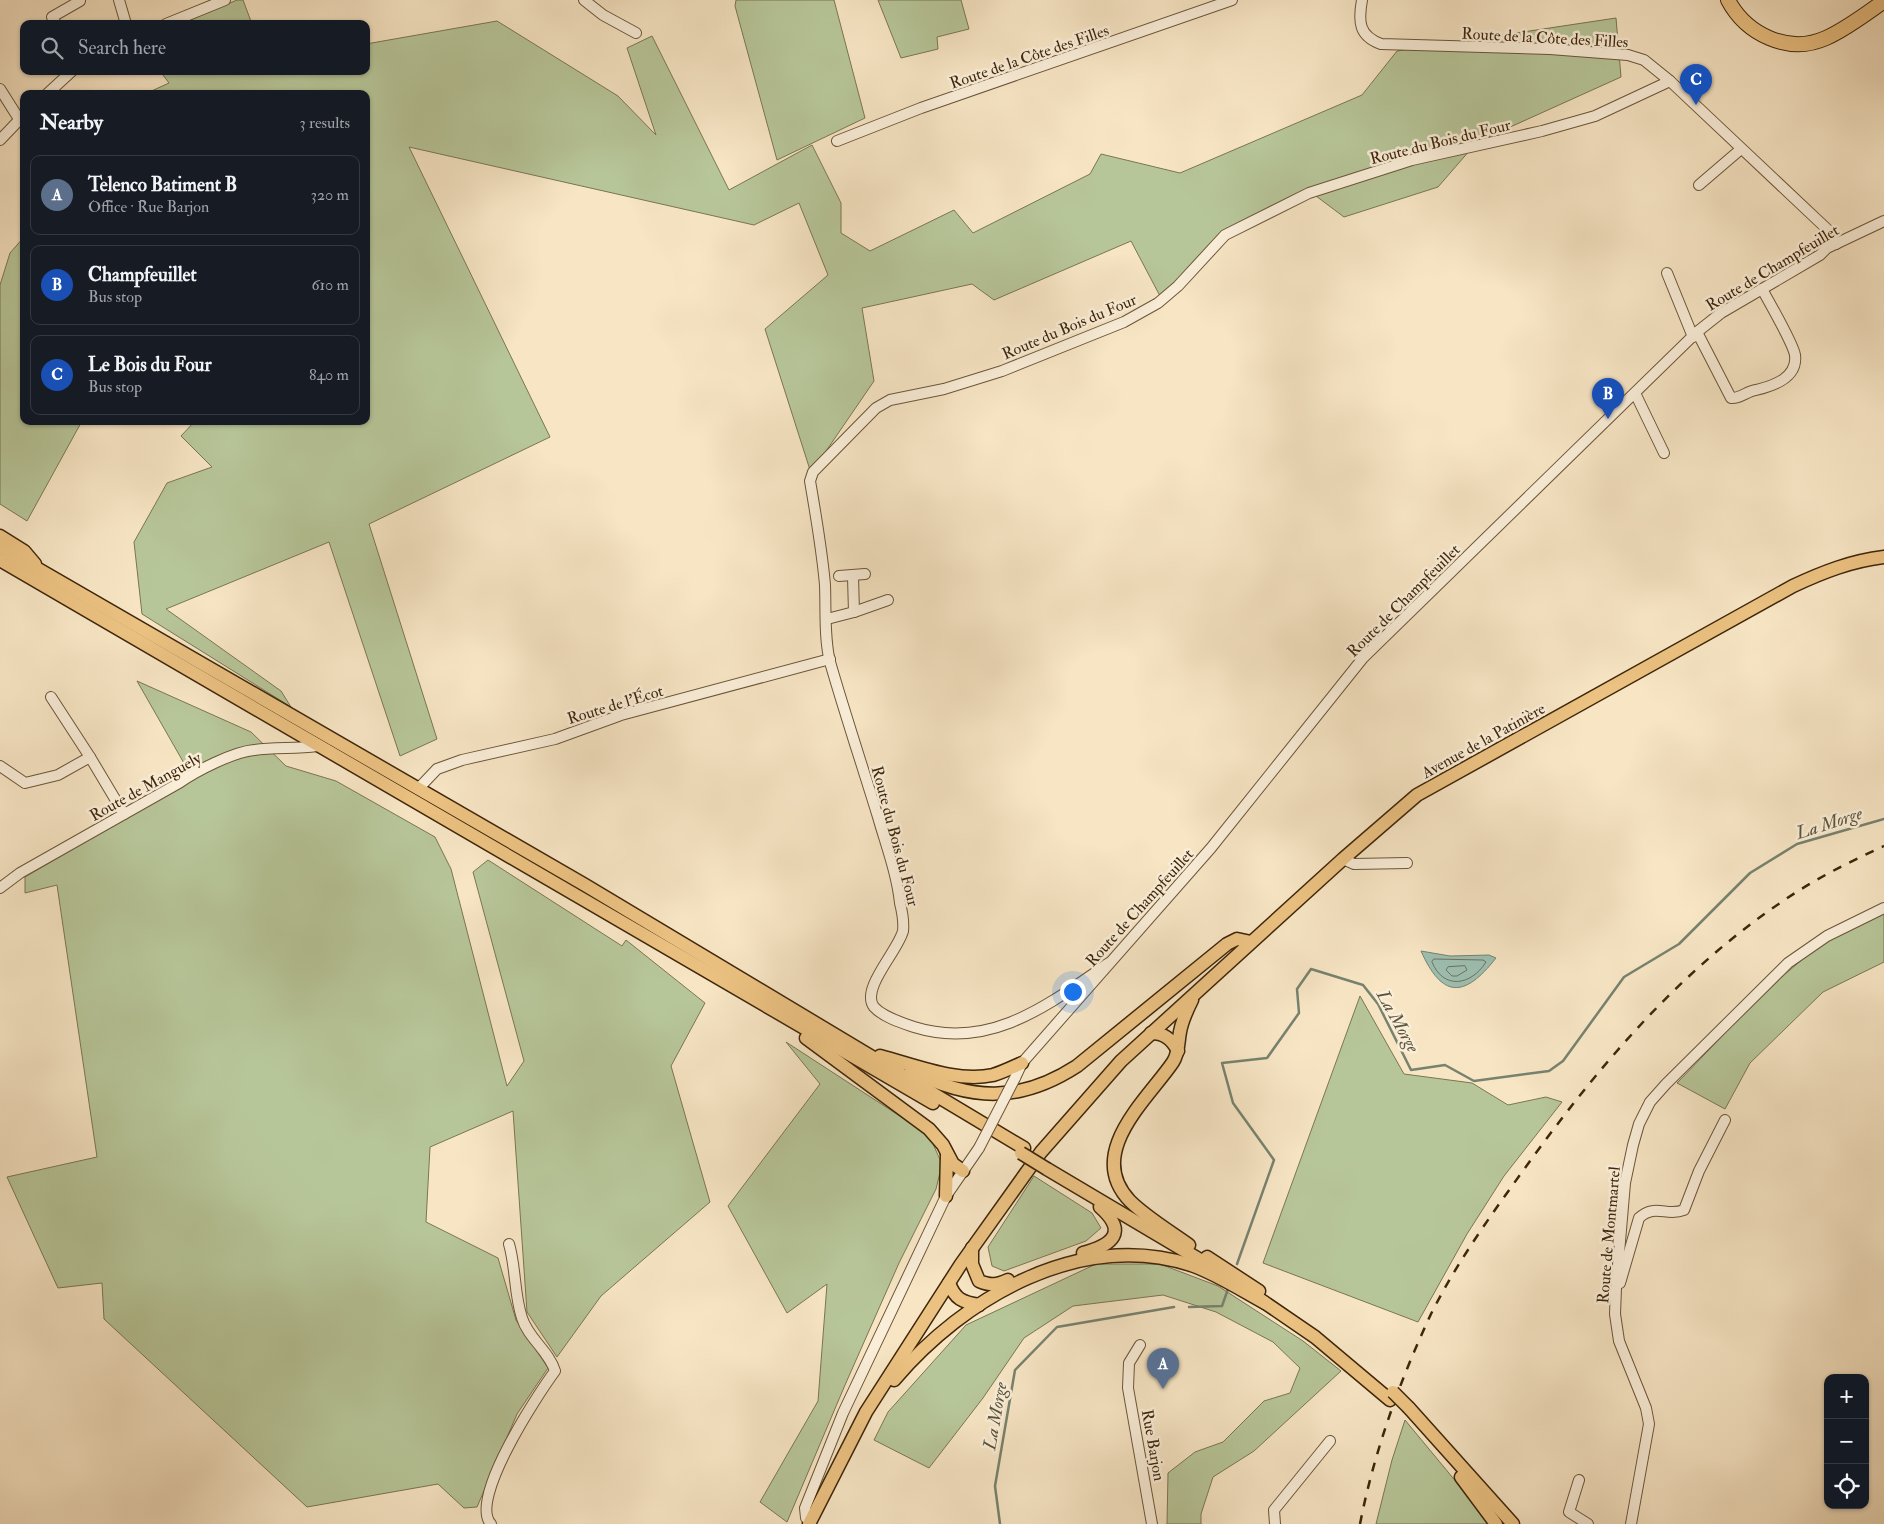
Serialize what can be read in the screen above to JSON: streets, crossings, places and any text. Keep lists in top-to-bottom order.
{
  "streets": {
    "main road": ["Avenue de la Patinière"],
    "street": [
      "Route de la Côte des Filles",
      "Route du Bois du Four",
      "Route de Champfeuillet",
      "Route de l'Écot",
      "Route de Manguely",
      "Route de Montmartel",
      "Rue Barjon"
    ]
  },
  "crossings": [
    ["Route de la Côte des Filles", "Route du Bois du Four"],
    ["Route de la Côte des Filles", "Route de Champfeuillet"],
    ["Route du Bois du Four", "Route de Champfeuillet"],
    ["Route du Bois du Four", "Route de l'Écot"]
  ],
  "water": ["La Morge"],
  "page": {
    "search": "Search here",
    "pins": ["C", "B", "A"],
    "heading": ["Nearby", "3 results"],
    "list": [
      {
        "mark": "A",
        "name": "Telenco Batiment B",
        "note": "Office · Rue Barjon",
        "value": "320 m"
      },
      {
        "mark": "B",
        "name": "Champfeuillet",
        "note": "Bus stop",
        "value": "610 m"
      },
      {
        "mark": "C",
        "name": "Le Bois du Four",
        "note": "Bus stop",
        "value": "840 m"
      }
    ],
    "map_buttons": ["+", "−"]
  }
}
